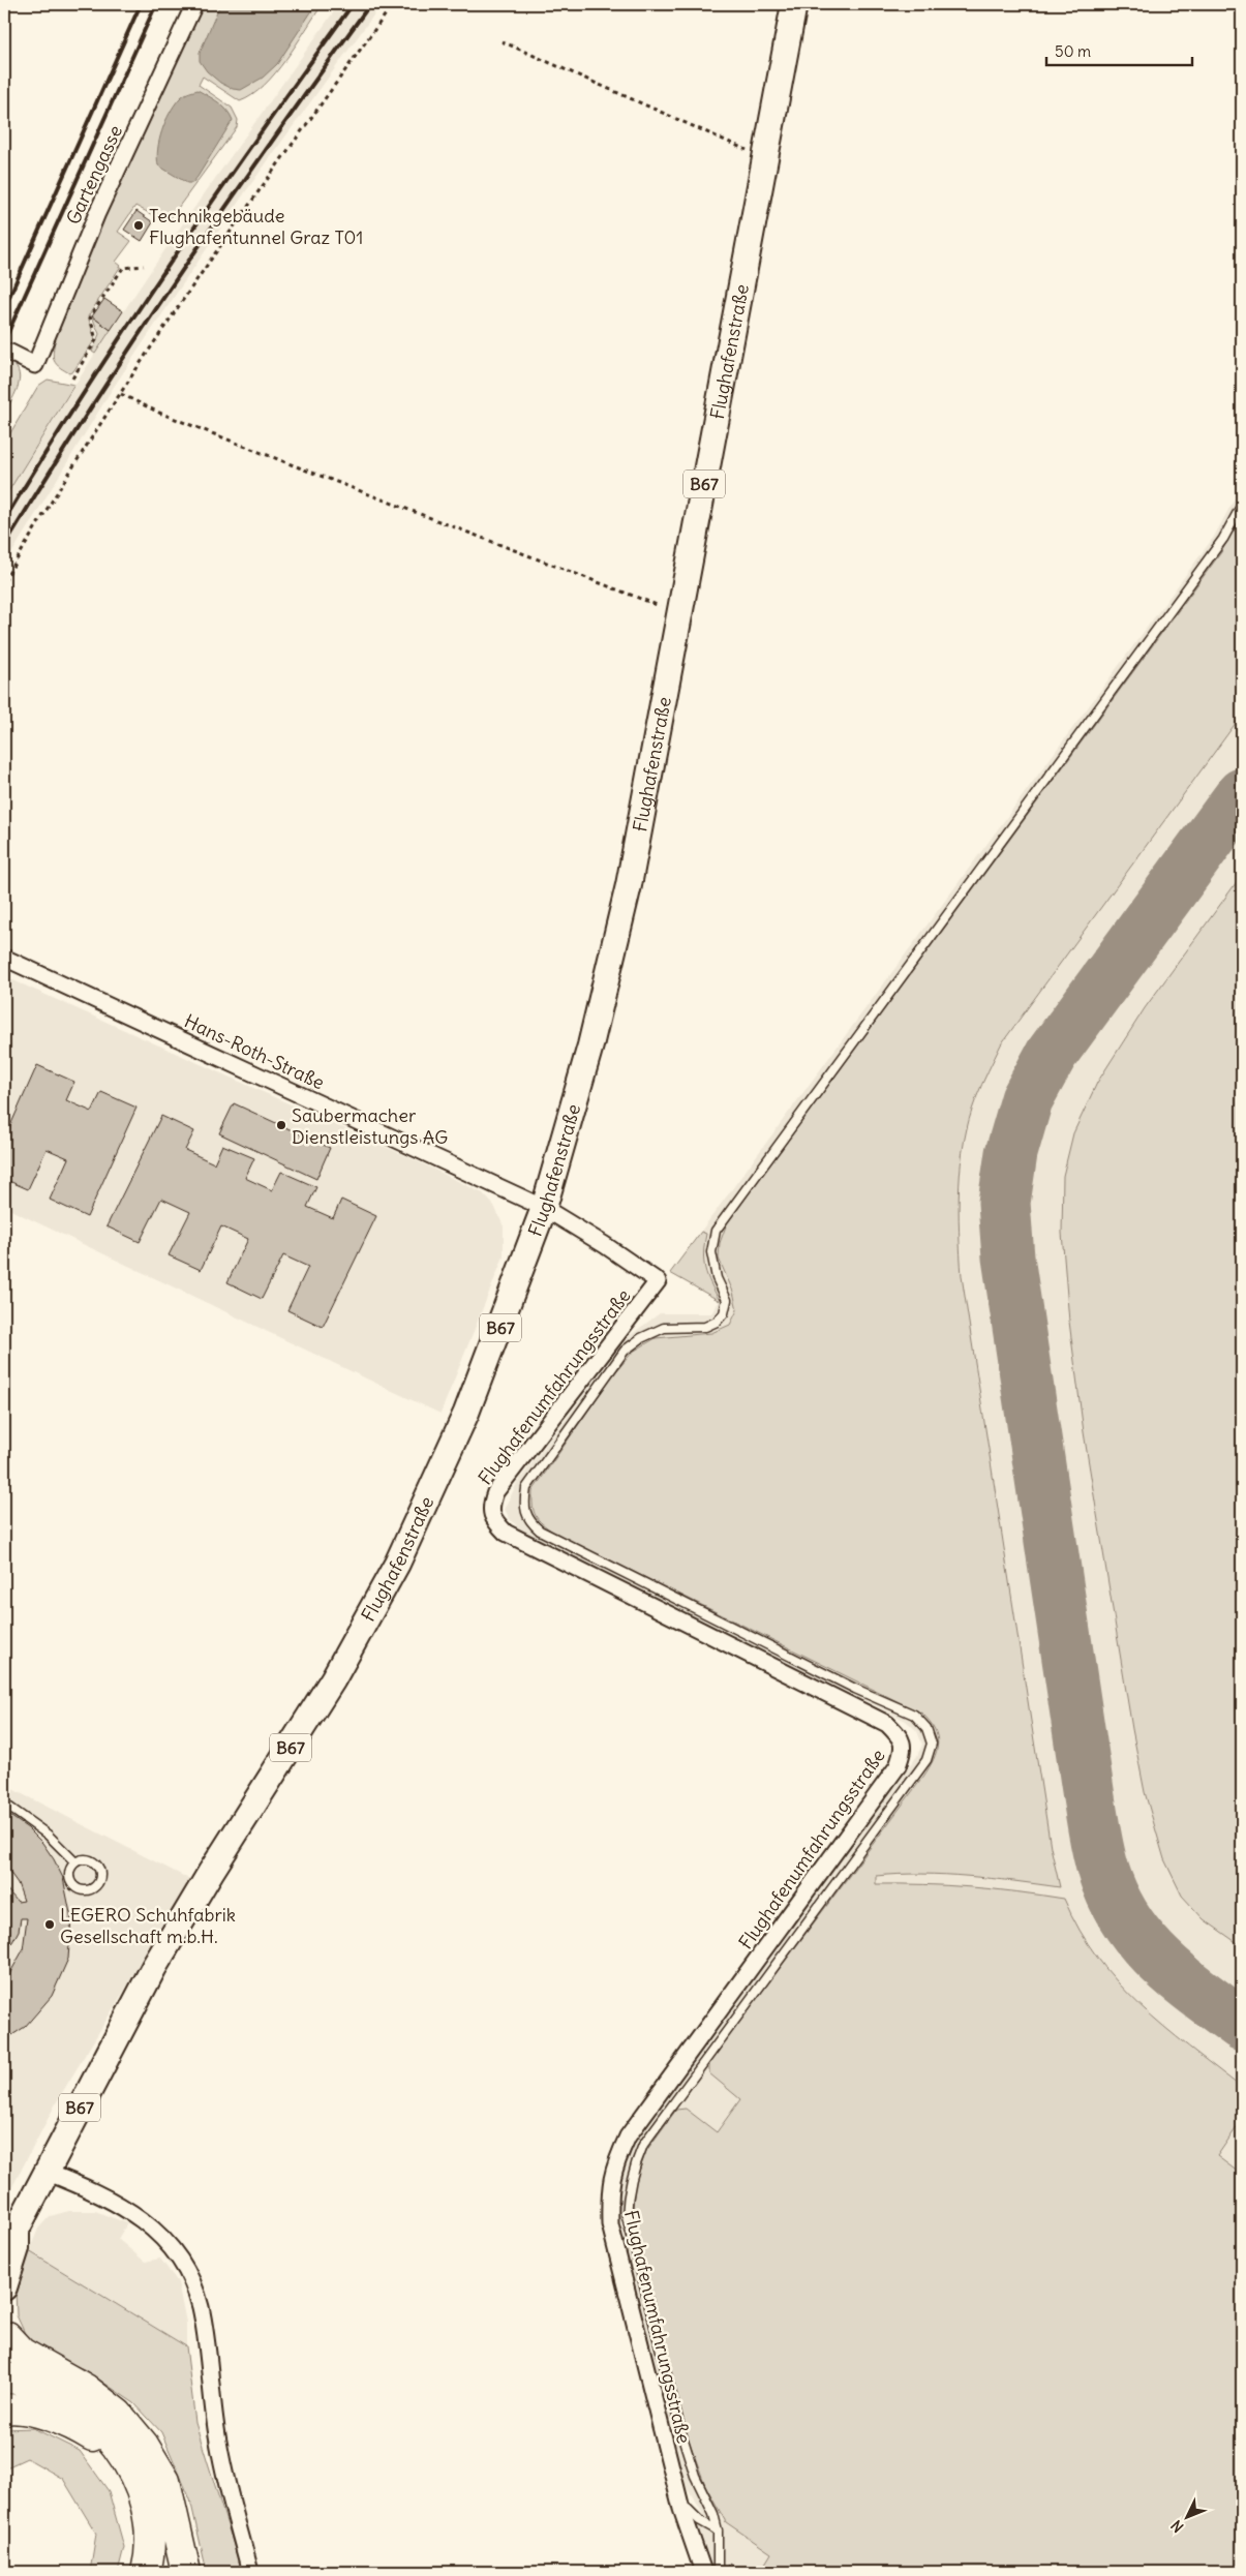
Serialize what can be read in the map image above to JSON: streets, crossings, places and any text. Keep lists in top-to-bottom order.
{
  "streets": {
    "main road": ["Flughafenstraße", "B67"],
    "street": ["Gartengasse", "Hans-Roth-Straße", "Flughafenumfahrungsstraße"]
  },
  "crossings": [
    ["Flughafenstraße", "Hans-Roth-Straße"],
    ["Flughafenstraße", "Flughafenumfahrungsstraße"],
    ["Hans-Roth-Straße", "Flughafenumfahrungsstraße"]
  ],
  "places": ["Technikgebäude Flughafentunnel Graz T01", "Saubermacher Dienstleistungs AG", "LEGERO Schuhfabrik Gesellschaft m.b.H."],
  "scale_bar": "50 m",
  "north": "bottom left"
}
